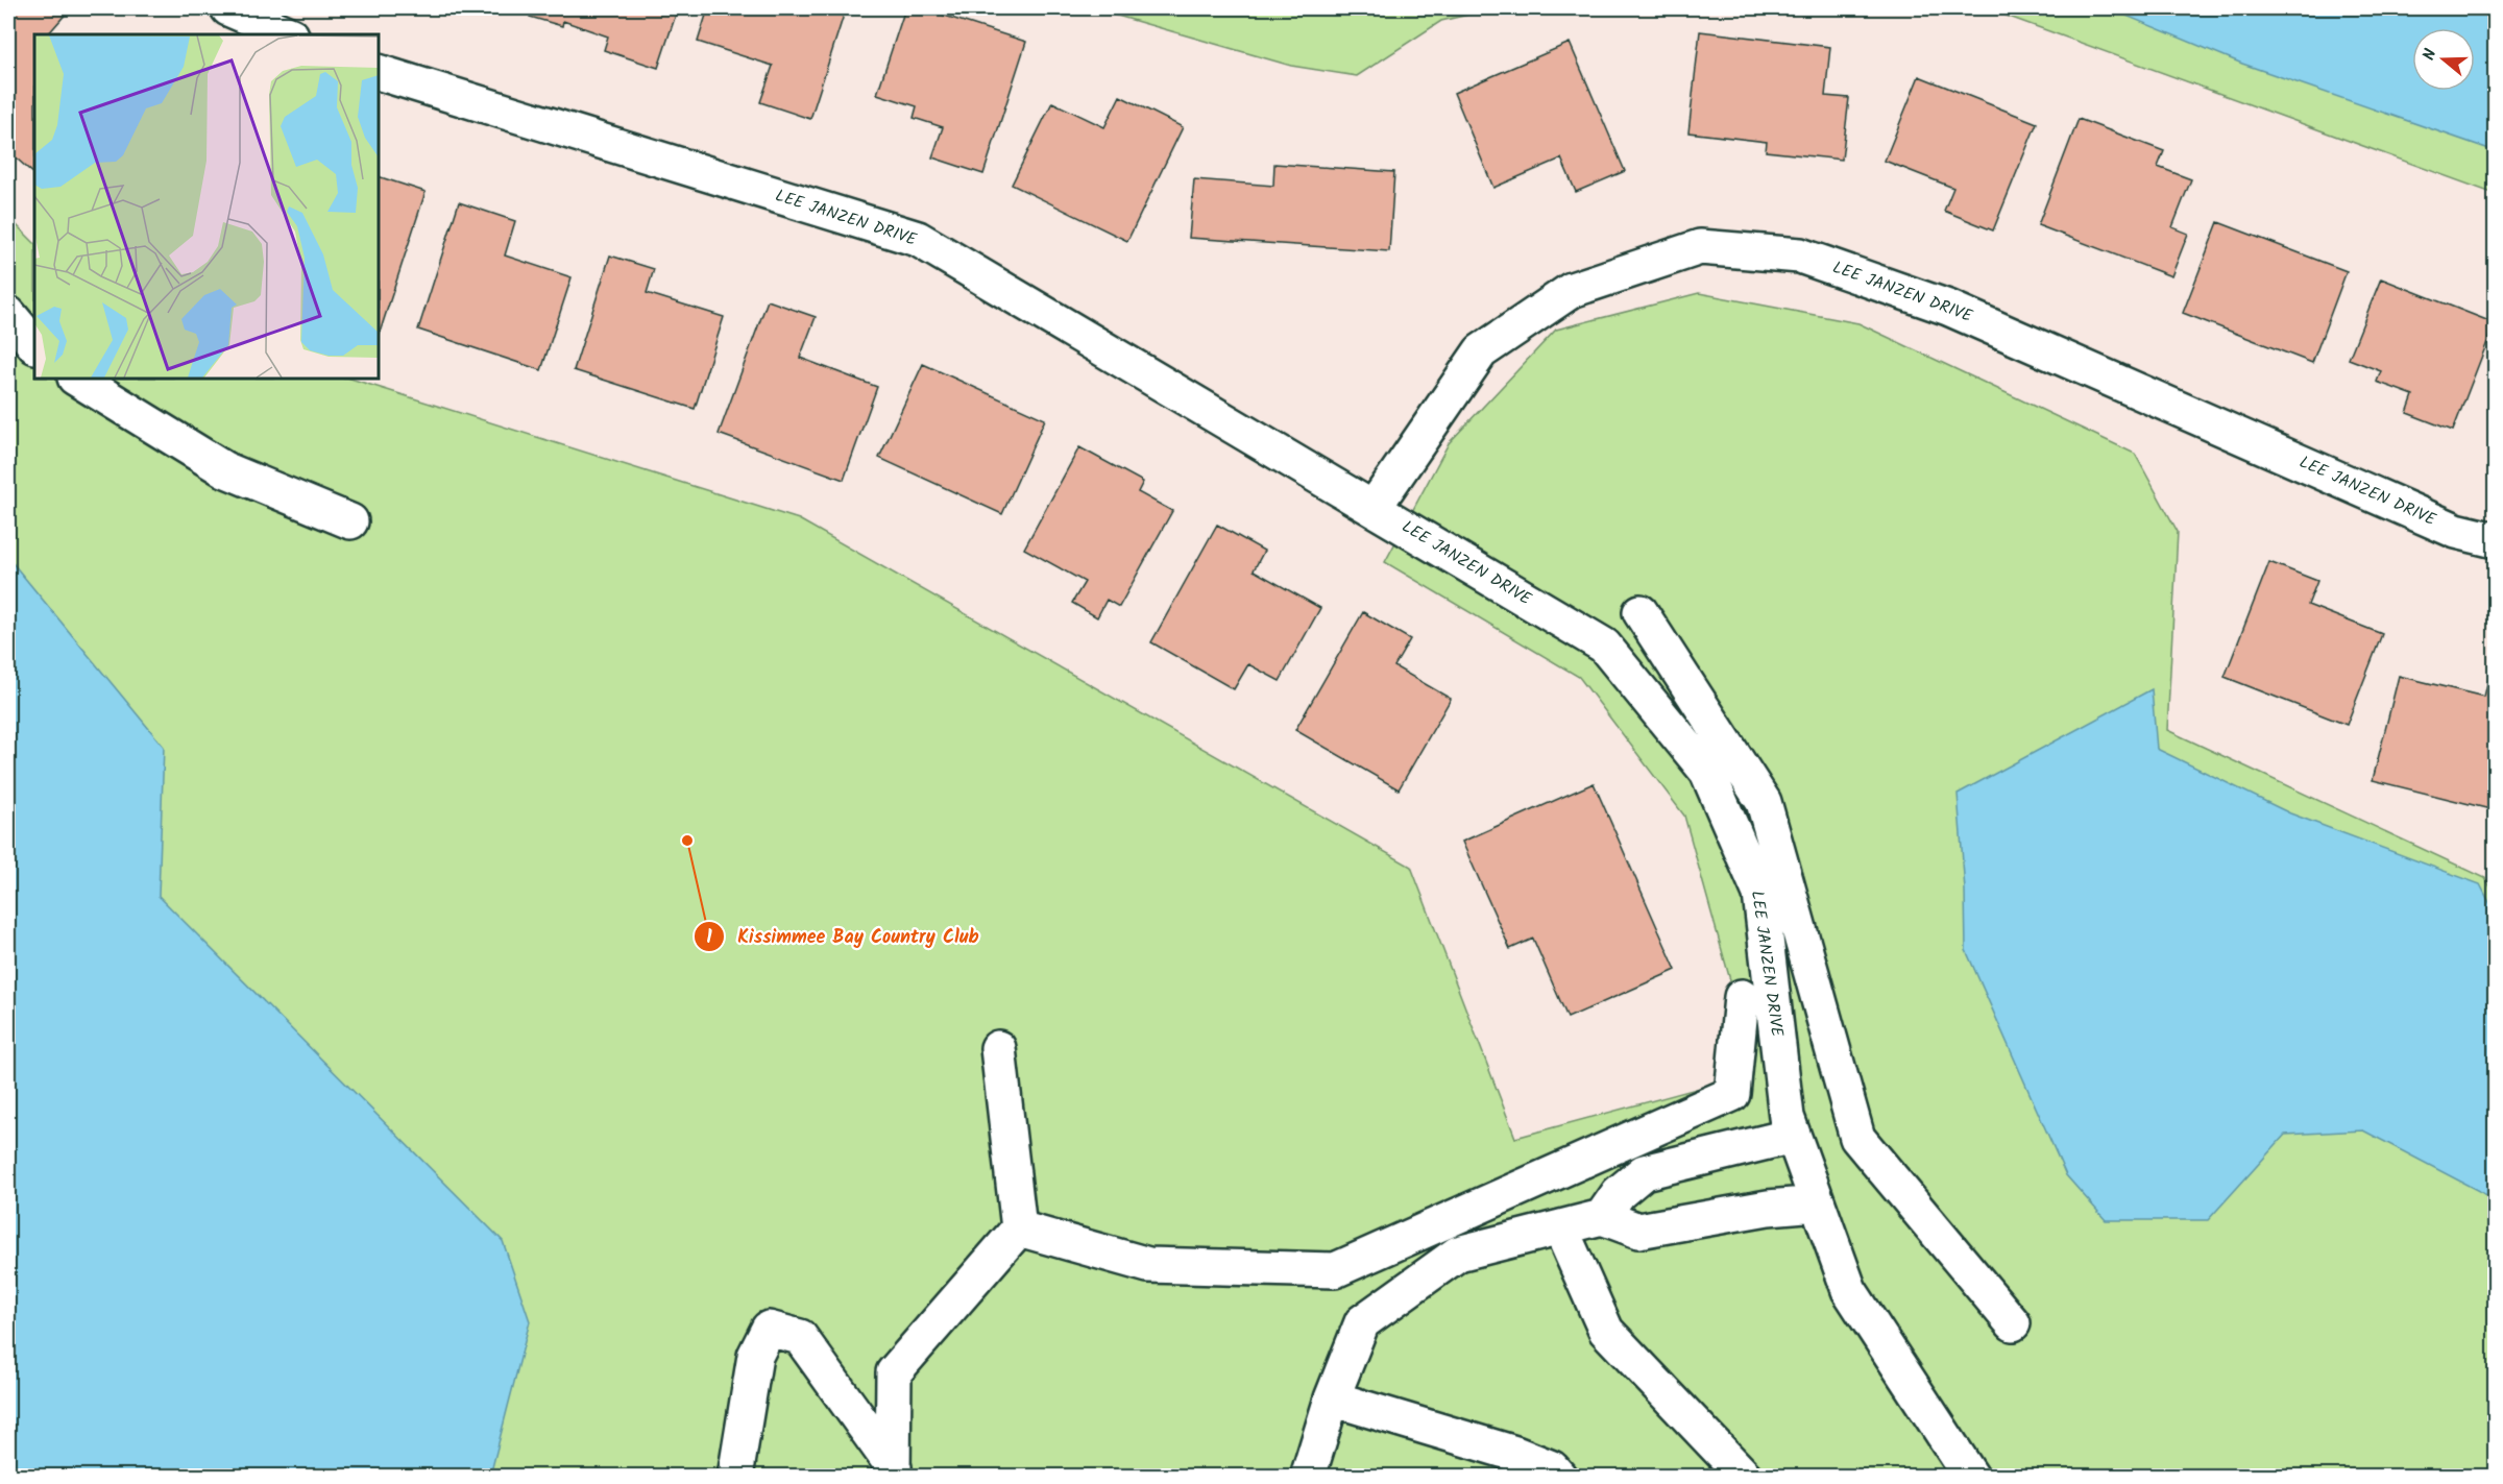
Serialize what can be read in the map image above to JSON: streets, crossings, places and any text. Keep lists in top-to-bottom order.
{
  "streets": {
    "street": ["LEE JANZEN DRIVE"]
  },
  "places": ["Kissimmee Bay Country Club"],
  "north": "left"
}
